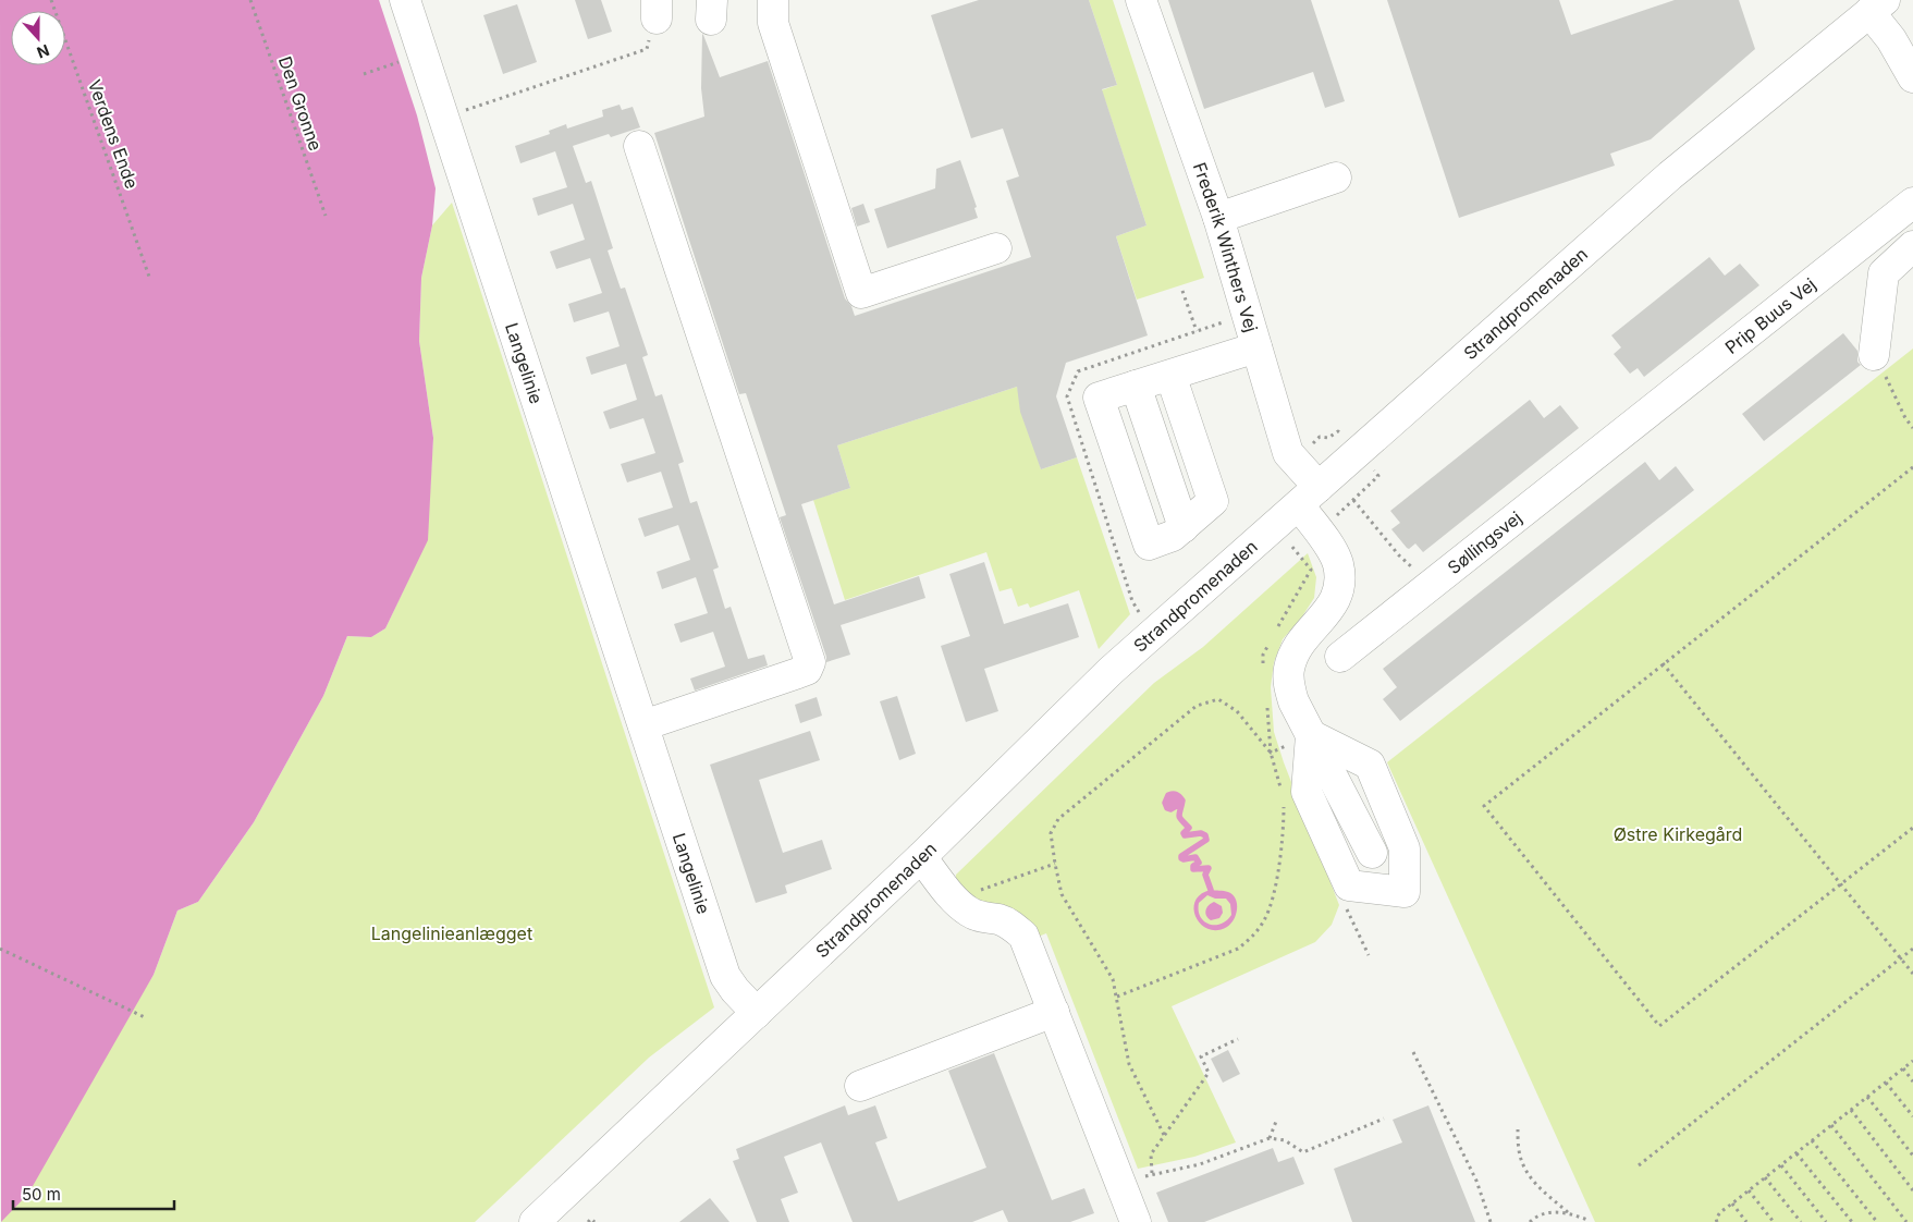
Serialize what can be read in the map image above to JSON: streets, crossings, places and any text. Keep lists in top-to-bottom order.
{
  "streets": {
    "street": [
      "Frederik Winthers Vej",
      "Strandpromenaden",
      "Prip Buus Vej",
      "Langelinie",
      "Søllingsvej"
    ],
    "path": ["Den Gronne", "Verdens Ende"]
  },
  "crossings": [
    ["Frederik Winthers Vej", "Strandpromenaden"],
    ["Strandpromenaden", "Langelinie"],
    ["Prip Buus Vej", "Søllingsvej"]
  ],
  "parks": ["Østre Kirkegård", "Langelinieanlægget"],
  "scale_bar": "50 m",
  "north": "bottom"
}
